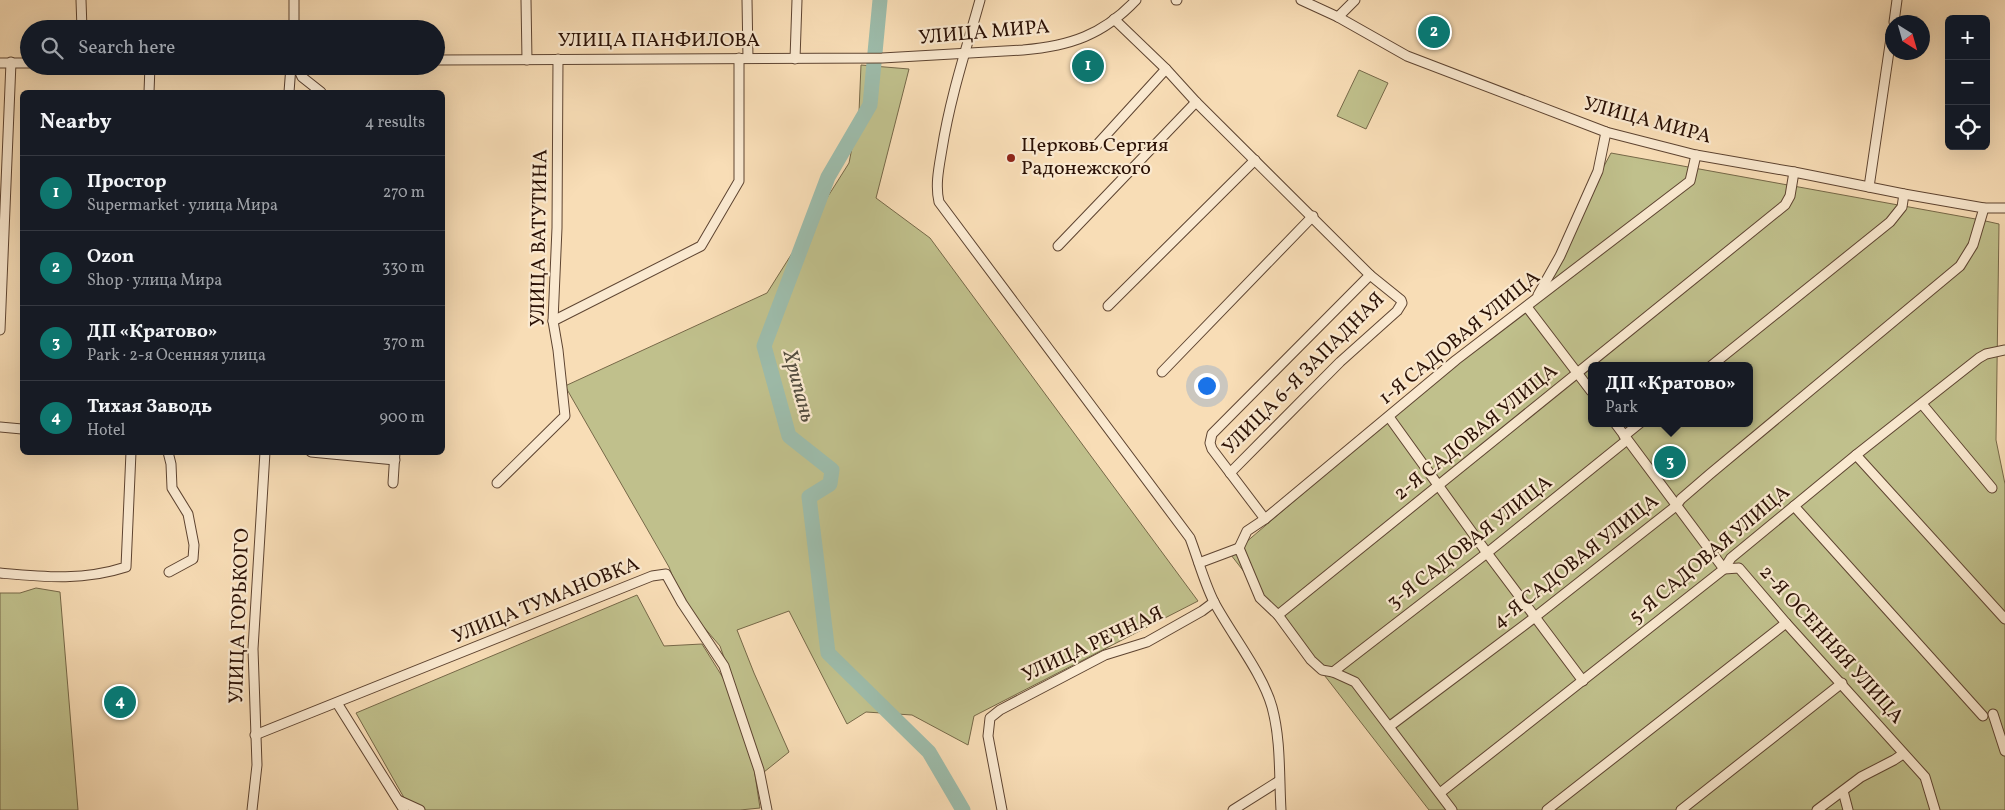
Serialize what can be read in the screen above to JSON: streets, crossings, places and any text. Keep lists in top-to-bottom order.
{
  "streets": {
    "street": [
      "УЛИЦА МИРА",
      "УЛИЦА ПАНФИЛОВА",
      "УЛИЦА ВАТУТИНА",
      "1-Я САДОВАЯ УЛИЦА",
      "УЛИЦА 6-Я ЗАПАДНАЯ",
      "2-Я САДОВАЯ УЛИЦА",
      "3-Я САДОВАЯ УЛИЦА",
      "5-Я САДОВАЯ УЛИЦА",
      "4-Я САДОВАЯ УЛИЦА",
      "УЛИЦА ТУМАНОВКА",
      "УЛИЦА ГОРЬКОГО",
      "УЛИЦА РЕЧНАЯ",
      "2-Я ОСЕННЯЯ УЛИЦА"
    ]
  },
  "crossings": [
    ["УЛИЦА МИРА", "УЛИЦА ПАНФИЛОВА"],
    ["УЛИЦА МИРА", "1-Я САДОВАЯ УЛИЦА"],
    ["УЛИЦА МИРА", "2-Я САДОВАЯ УЛИЦА"],
    ["УЛИЦА МИРА", "4-Я САДОВАЯ УЛИЦА"],
    ["УЛИЦА ПАНФИЛОВА", "УЛИЦА ВАТУТИНА"],
    ["5-Я САДОВАЯ УЛИЦА", "2-Я ОСЕННЯЯ УЛИЦА"],
    ["УЛИЦА ТУМАНОВКА", "УЛИЦА ГОРЬКОГО"]
  ],
  "water": ["Хрипань"],
  "places": ["Церковь Сергия Радонежского"],
  "north": "bottom right",
  "page": {
    "pins": [
      "2",
      "1",
      "3",
      "4"
    ],
    "map_buttons": ["+", "−"],
    "search": "Search here",
    "heading": ["Nearby", "4 results"],
    "list": [
      {
        "mark": "1",
        "name": "Простор",
        "note": "Supermarket · улица Мира",
        "value": "270 m"
      },
      {
        "mark": "2",
        "name": "Ozon",
        "note": "Shop · улица Мира",
        "value": "330 m"
      },
      {
        "mark": "3",
        "name": "ДП «Кратово»",
        "note": "Park · 2-я Осенняя улица",
        "value": "370 m"
      },
      {
        "mark": "4",
        "name": "Тихая Заводь",
        "note": "Hotel",
        "value": "900 m"
      }
    ],
    "popup": ["ДП «Кратово»", "Park"]
  }
}
